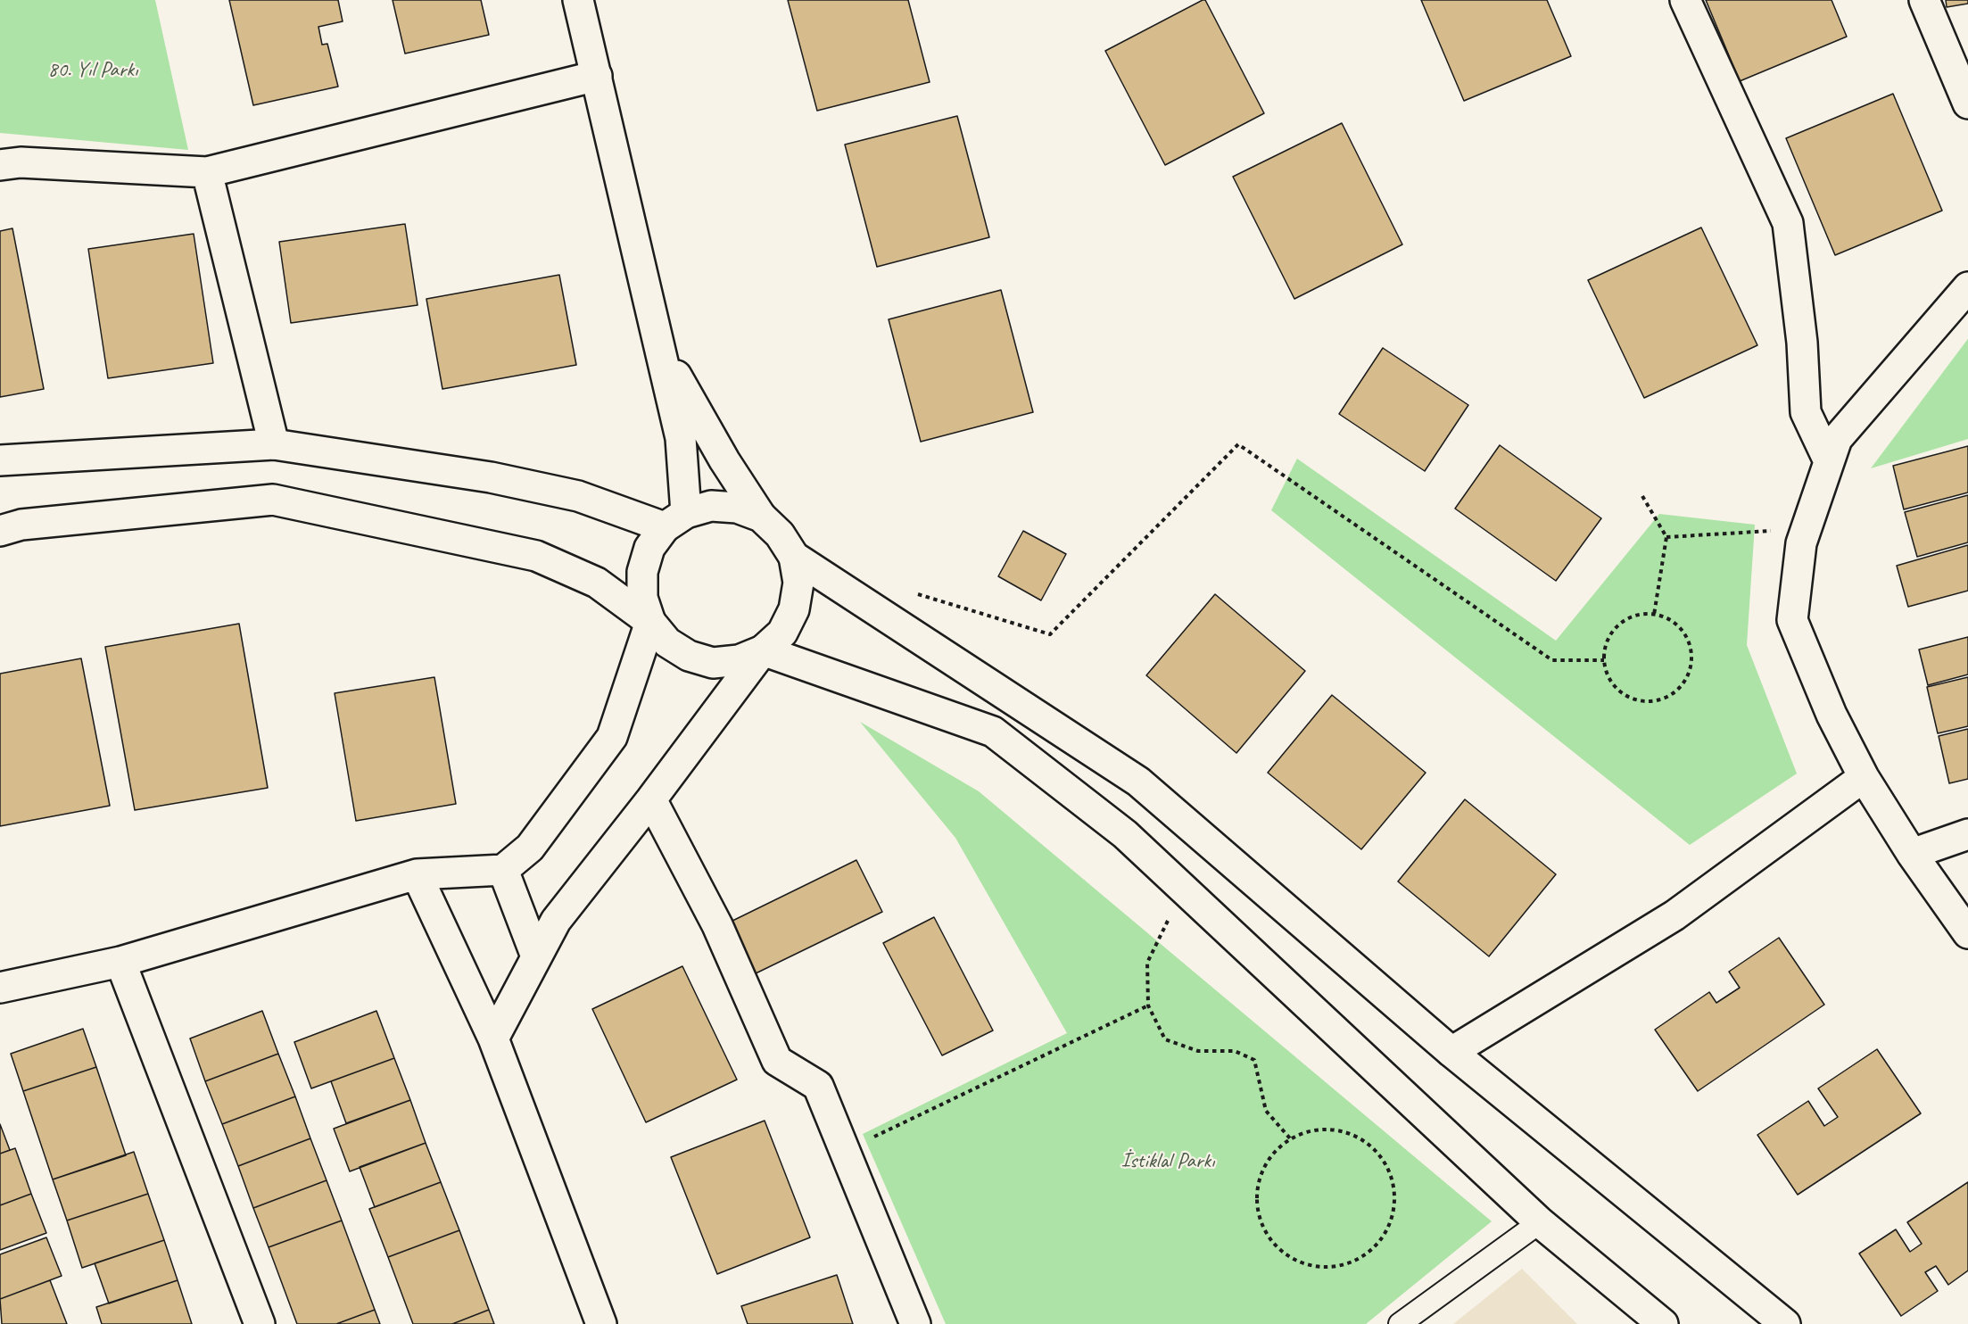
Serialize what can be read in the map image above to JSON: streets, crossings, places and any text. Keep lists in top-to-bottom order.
{
  "parks": ["80. Yıl Parkı", "İstiklal Parkı"]
}
